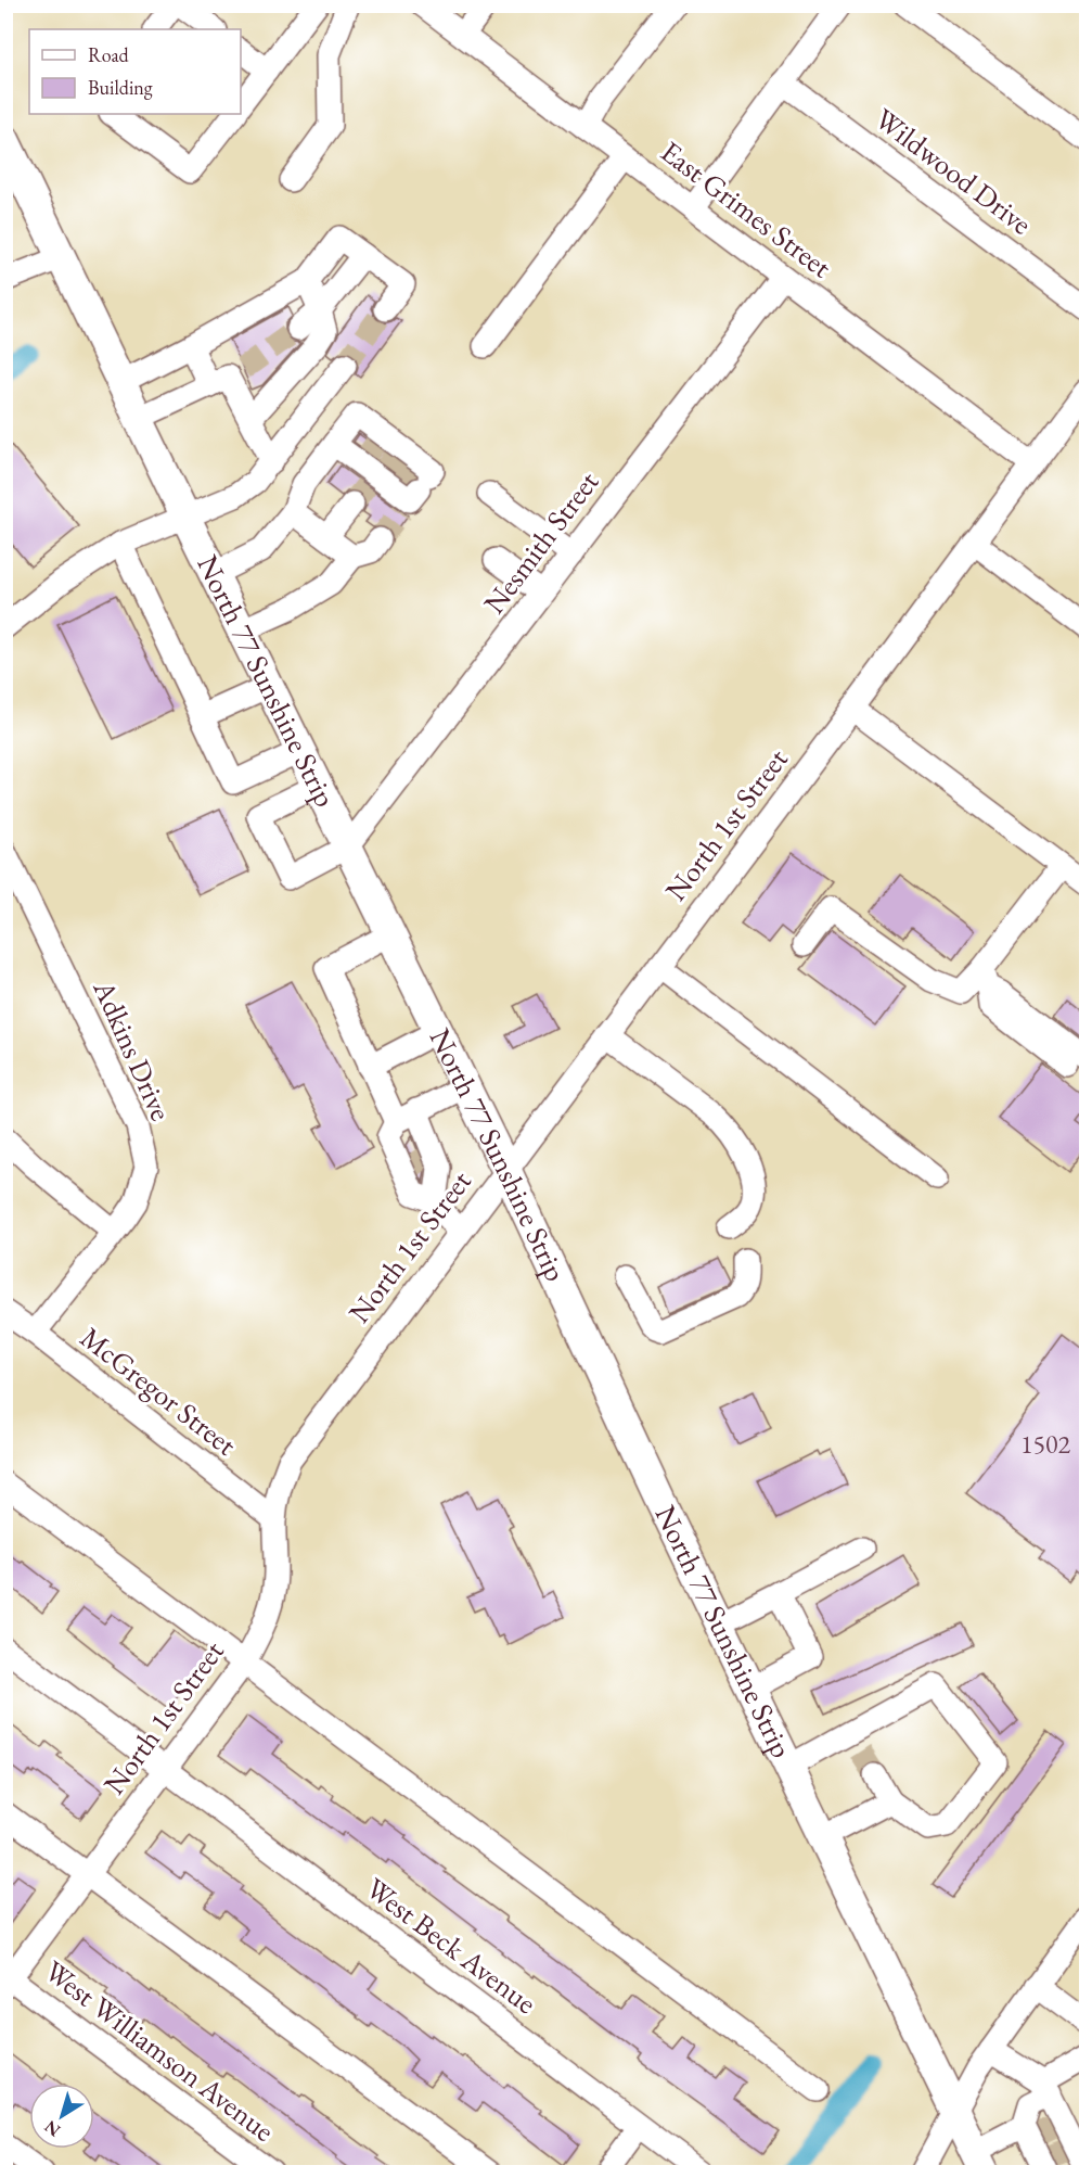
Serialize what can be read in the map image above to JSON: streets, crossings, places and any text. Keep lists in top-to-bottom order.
{
  "streets": {
    "main road": ["North 77 Sunshine Strip"],
    "street": [
      "Wildwood Drive",
      "East Grimes Street",
      "Nesmith Street",
      "North 1st Street",
      "Adkins Drive",
      "McGregor Street",
      "West Beck Avenue",
      "West Williamson Avenue"
    ]
  },
  "crossings": [
    ["East Grimes Street", "Nesmith Street"],
    ["East Grimes Street", "North 1st Street"],
    ["Nesmith Street", "North 77 Sunshine Strip"],
    ["North 77 Sunshine Strip", "North 1st Street"],
    ["North 1st Street", "McGregor Street"],
    ["North 1st Street", "West Beck Avenue"],
    ["North 1st Street", "West Williamson Avenue"],
    ["Adkins Drive", "McGregor Street"]
  ],
  "house_numbers": ["1502"],
  "legend": ["Road", "Building"],
  "north": "bottom left"
}
